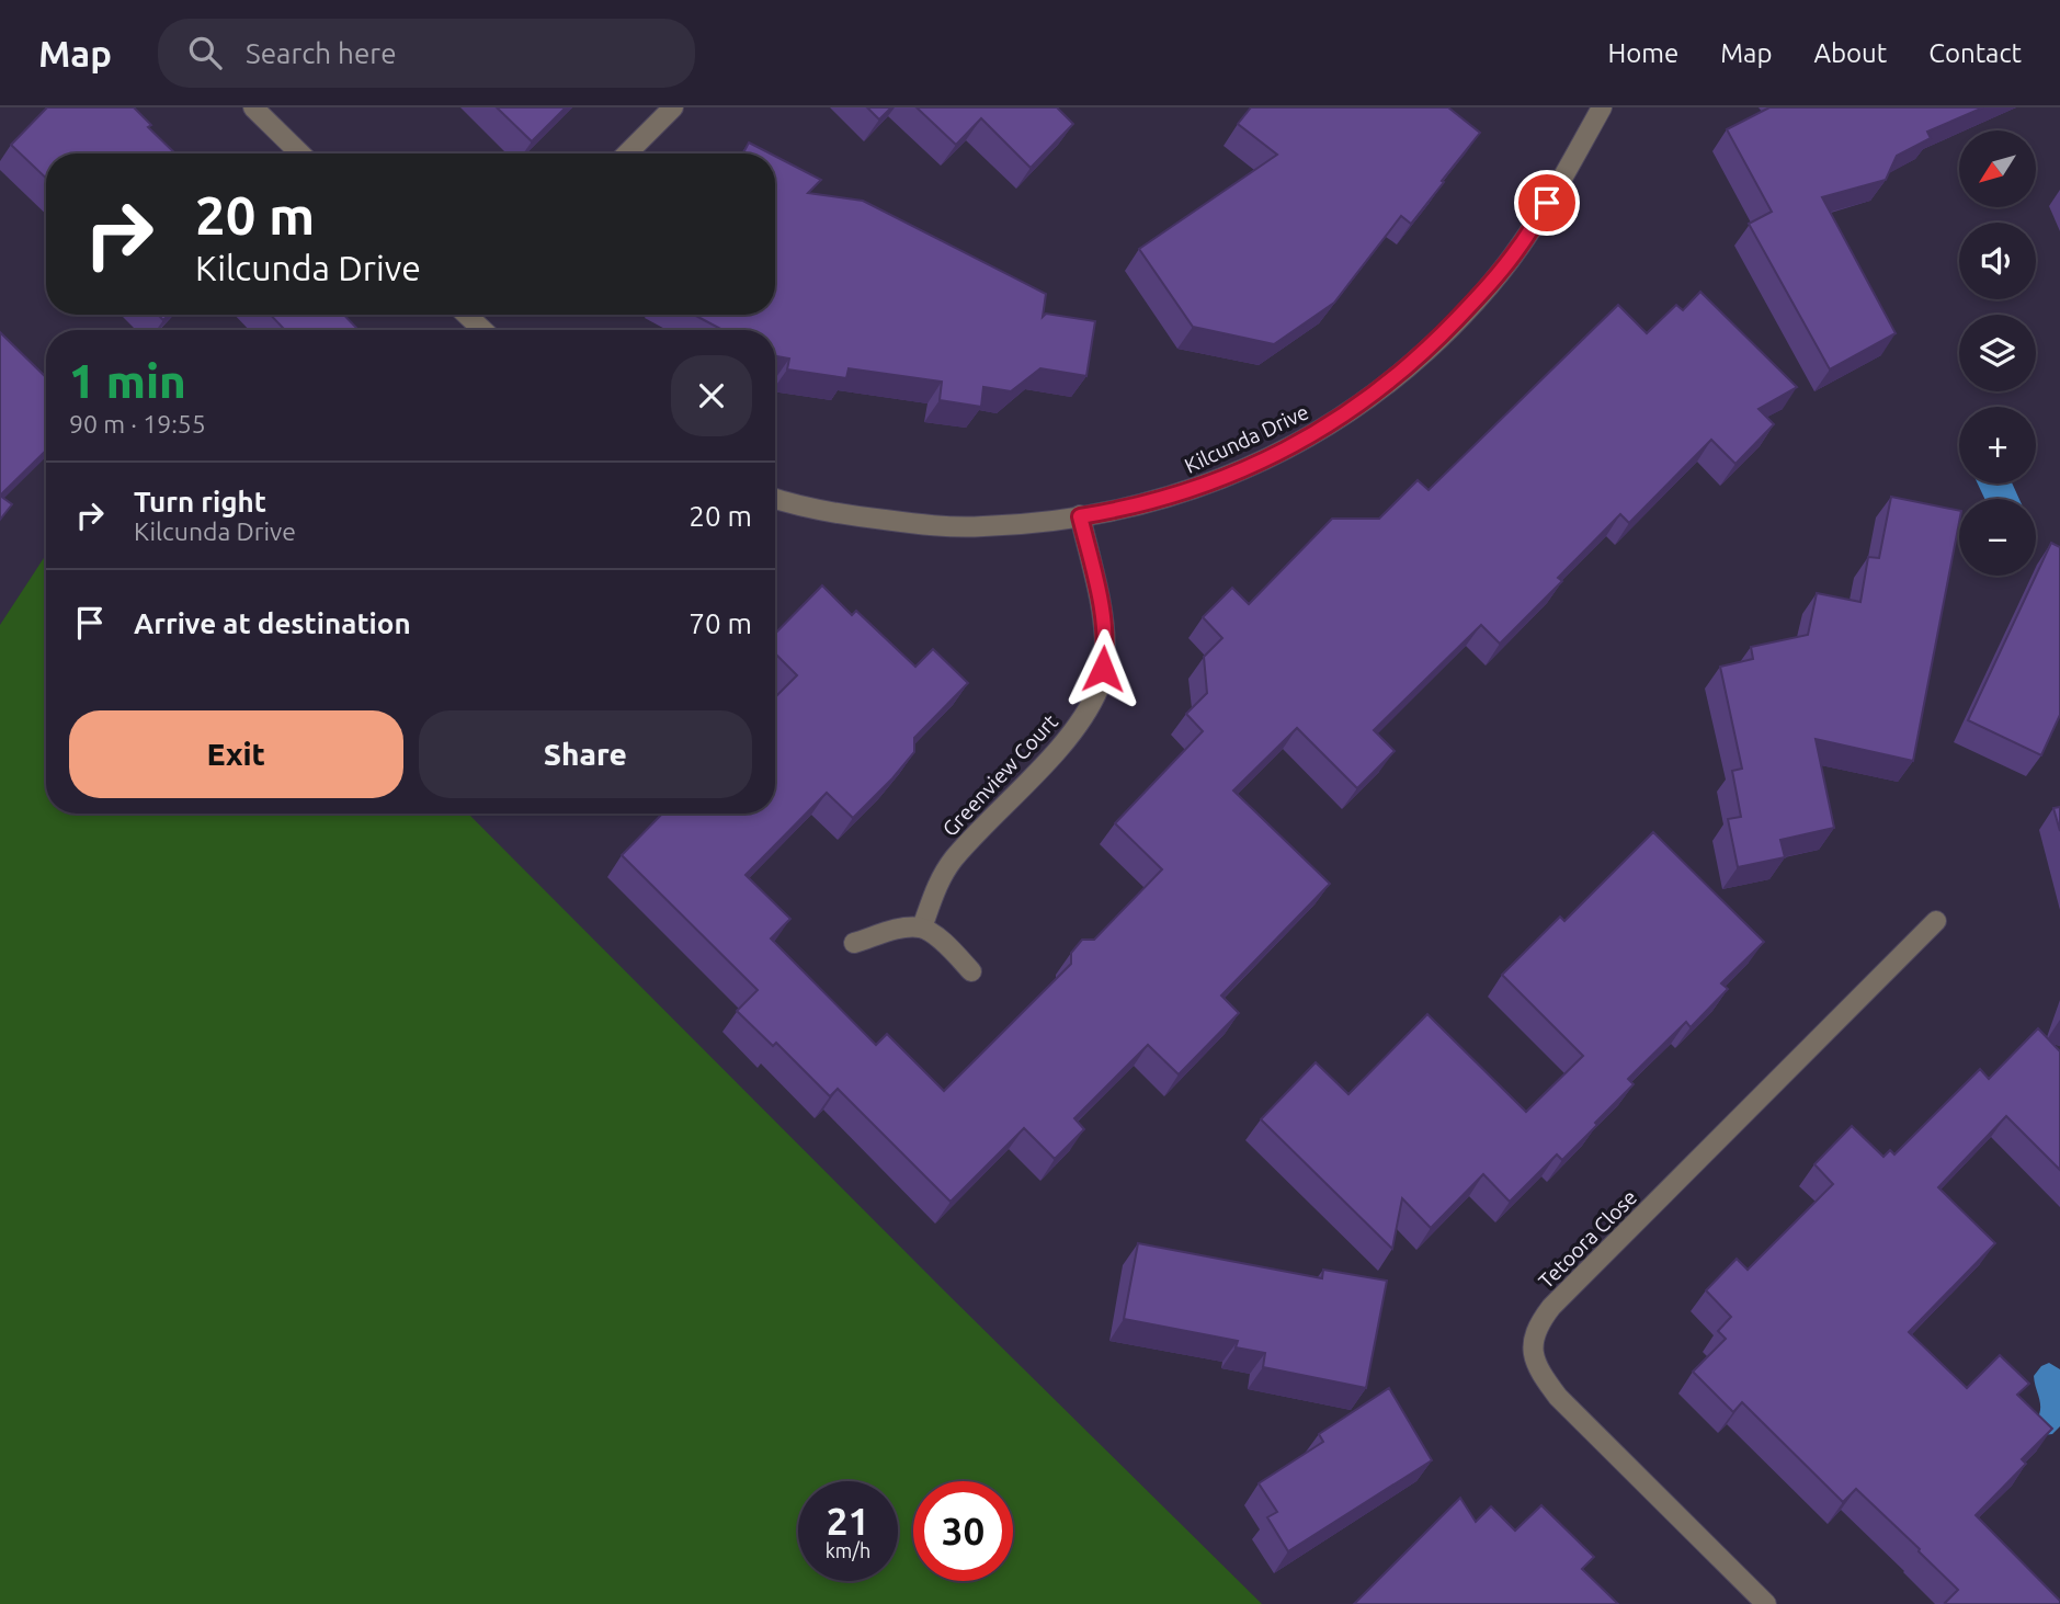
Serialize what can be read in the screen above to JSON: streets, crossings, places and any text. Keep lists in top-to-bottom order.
{
  "streets": {
    "street": ["Kilcunda Drive", "Greenview Court", "Tetoora Close"]
  },
  "crossings": [
    ["Kilcunda Drive", "Greenview Court"]
  ],
  "north": "bottom left",
  "page": {
    "header": "Map",
    "search": "Search here",
    "nav": [
      "Home",
      "Map",
      "About",
      "Contact"
    ],
    "map_buttons": ["+", "−"],
    "turn": ["20 m", "Kilcunda Drive"],
    "heading": ["1 min", "90 m · 19:55"],
    "list": [
      {
        "name": "Turn right",
        "note": "Kilcunda Drive",
        "value": "20 m"
      },
      {
        "name": "Arrive at destination",
        "value": "70 m"
      }
    ],
    "buttons": ["Exit", "Share"],
    "speed": "21 km/h",
    "limit": "30"
  }
}
